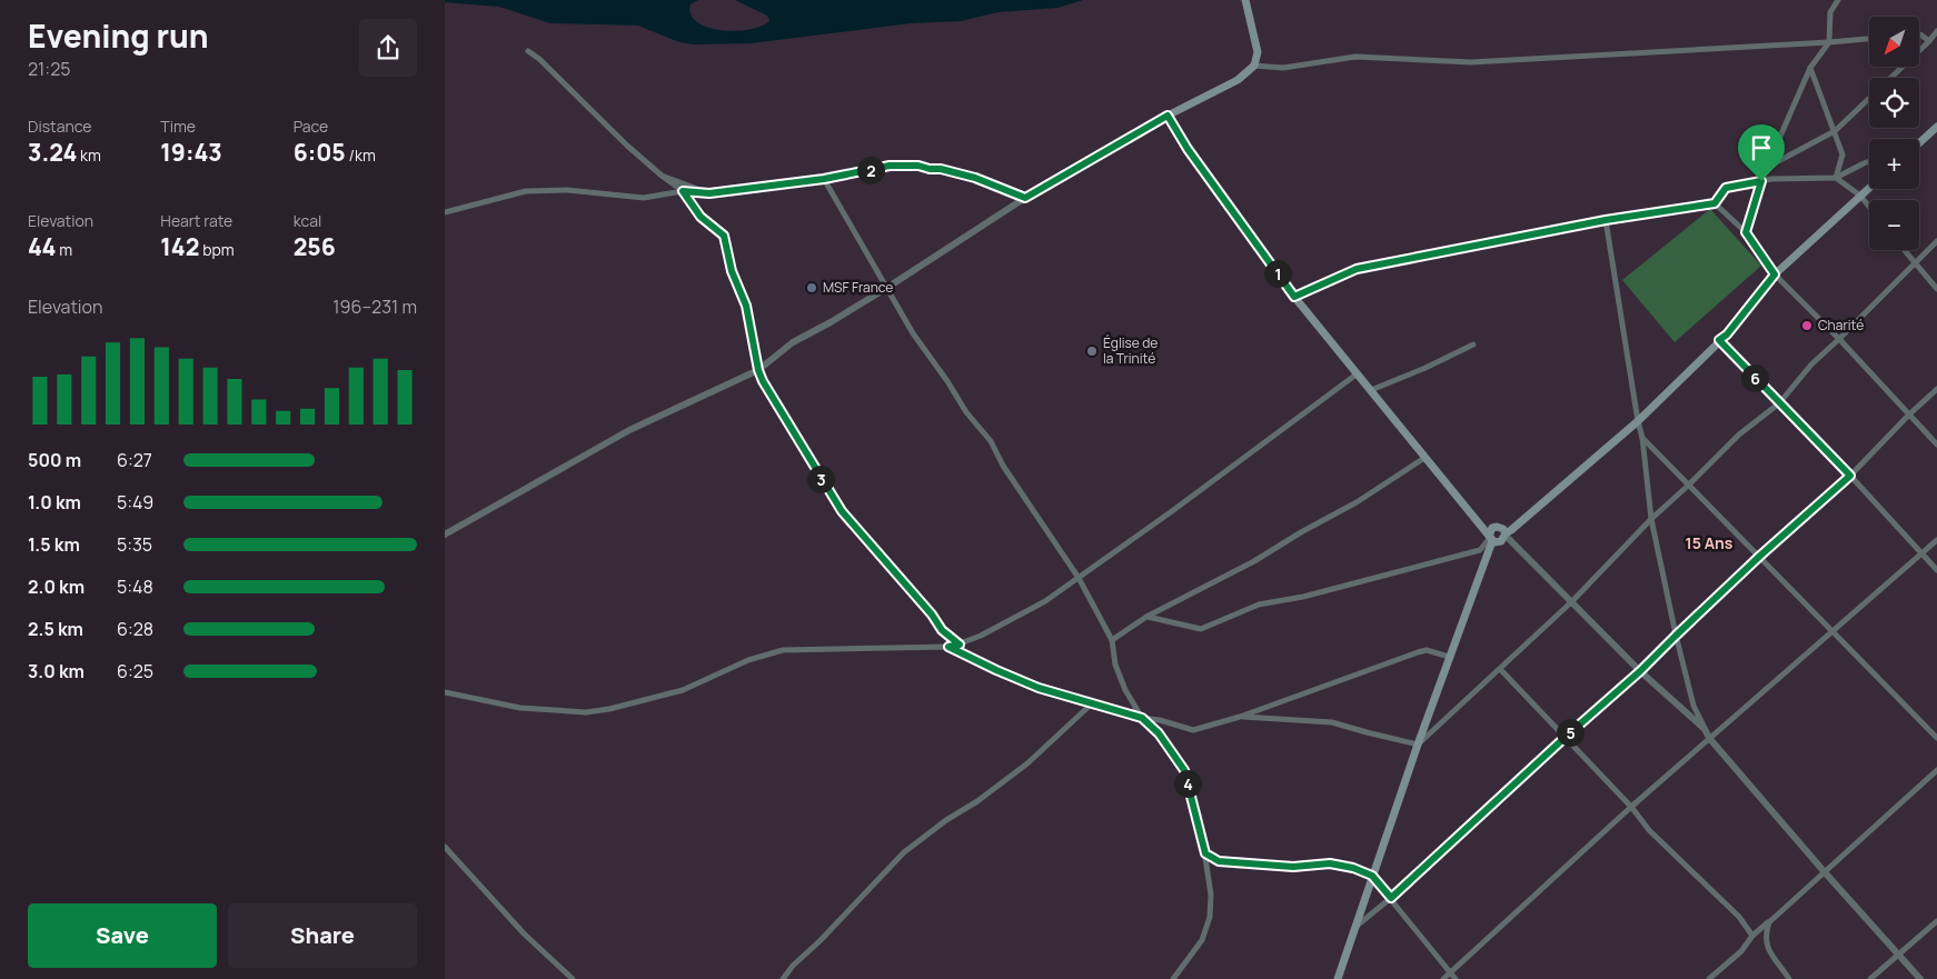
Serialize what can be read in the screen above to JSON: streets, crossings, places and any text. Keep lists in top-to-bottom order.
{
  "districts": ["15 Ans"],
  "places": ["MSF France", "Charité", "Église de la Trinité"],
  "north": "bottom left",
  "page": {
    "heading": ["Evening run", "21:25"],
    "map_buttons": ["+", "−"],
    "stats": [
      ["Distance", "3.24 km"],
      ["Time", "19:43"],
      ["Pace", "6:05 /km"],
      ["Elevation", "44 m"],
      ["Heart rate", "142 bpm"],
      ["kcal", "256"]
    ],
    "pins": [
      "2",
      "1",
      "6",
      "3",
      "5",
      "4"
    ],
    "chart": ["Elevation", "196–231 m"],
    "list": [
      {
        "name": "500 m",
        "note": "6:27"
      },
      {
        "name": "1.0 km",
        "note": "5:49"
      },
      {
        "name": "1.5 km",
        "note": "5:35"
      },
      {
        "name": "2.0 km",
        "note": "5:48"
      },
      {
        "name": "2.5 km",
        "note": "6:28"
      },
      {
        "name": "3.0 km",
        "note": "6:25"
      }
    ],
    "buttons": ["Save", "Share"]
  }
}
